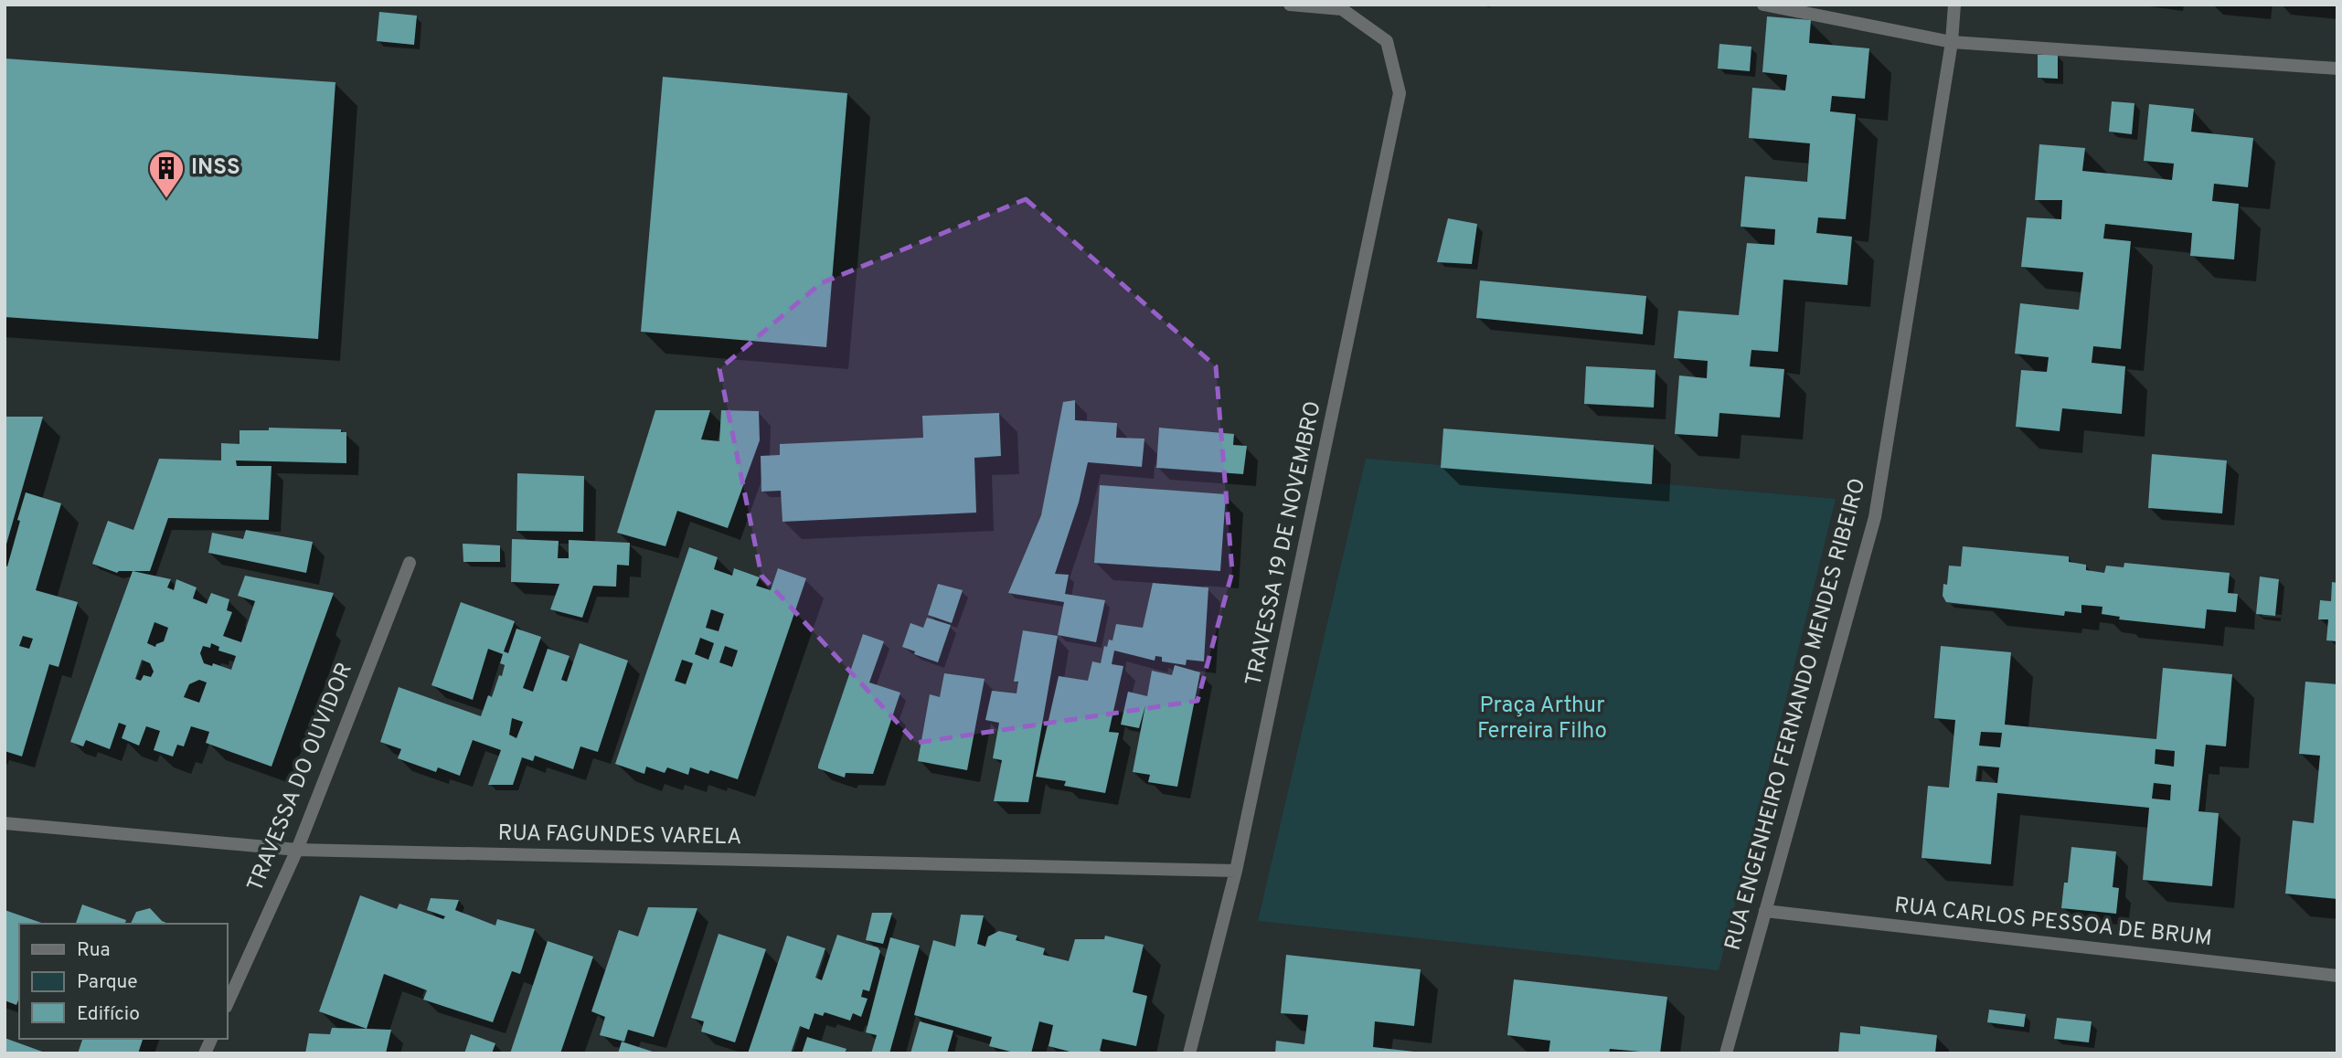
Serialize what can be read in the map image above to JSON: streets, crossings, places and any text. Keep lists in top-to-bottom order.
{
  "streets": {
    "street": [
      "TRAVESSA 19 DE NOVEMBRO",
      "RUA ENGENHEIRO FERNANDO MENDES RIBEIRO",
      "TRAVESSA DO OUVIDOR",
      "RUA FAGUNDES VARELA",
      "RUA CARLOS PESSOA DE BRUM"
    ]
  },
  "crossings": [
    ["TRAVESSA 19 DE NOVEMBRO", "RUA FAGUNDES VARELA"],
    ["RUA ENGENHEIRO FERNANDO MENDES RIBEIRO", "RUA CARLOS PESSOA DE BRUM"],
    ["TRAVESSA DO OUVIDOR", "RUA FAGUNDES VARELA"]
  ],
  "parks": ["Praça Arthur Ferreira Filho"],
  "places": {
    "building": ["INSS"]
  },
  "legend": ["Rua", "Parque", "Edifício"]
}
